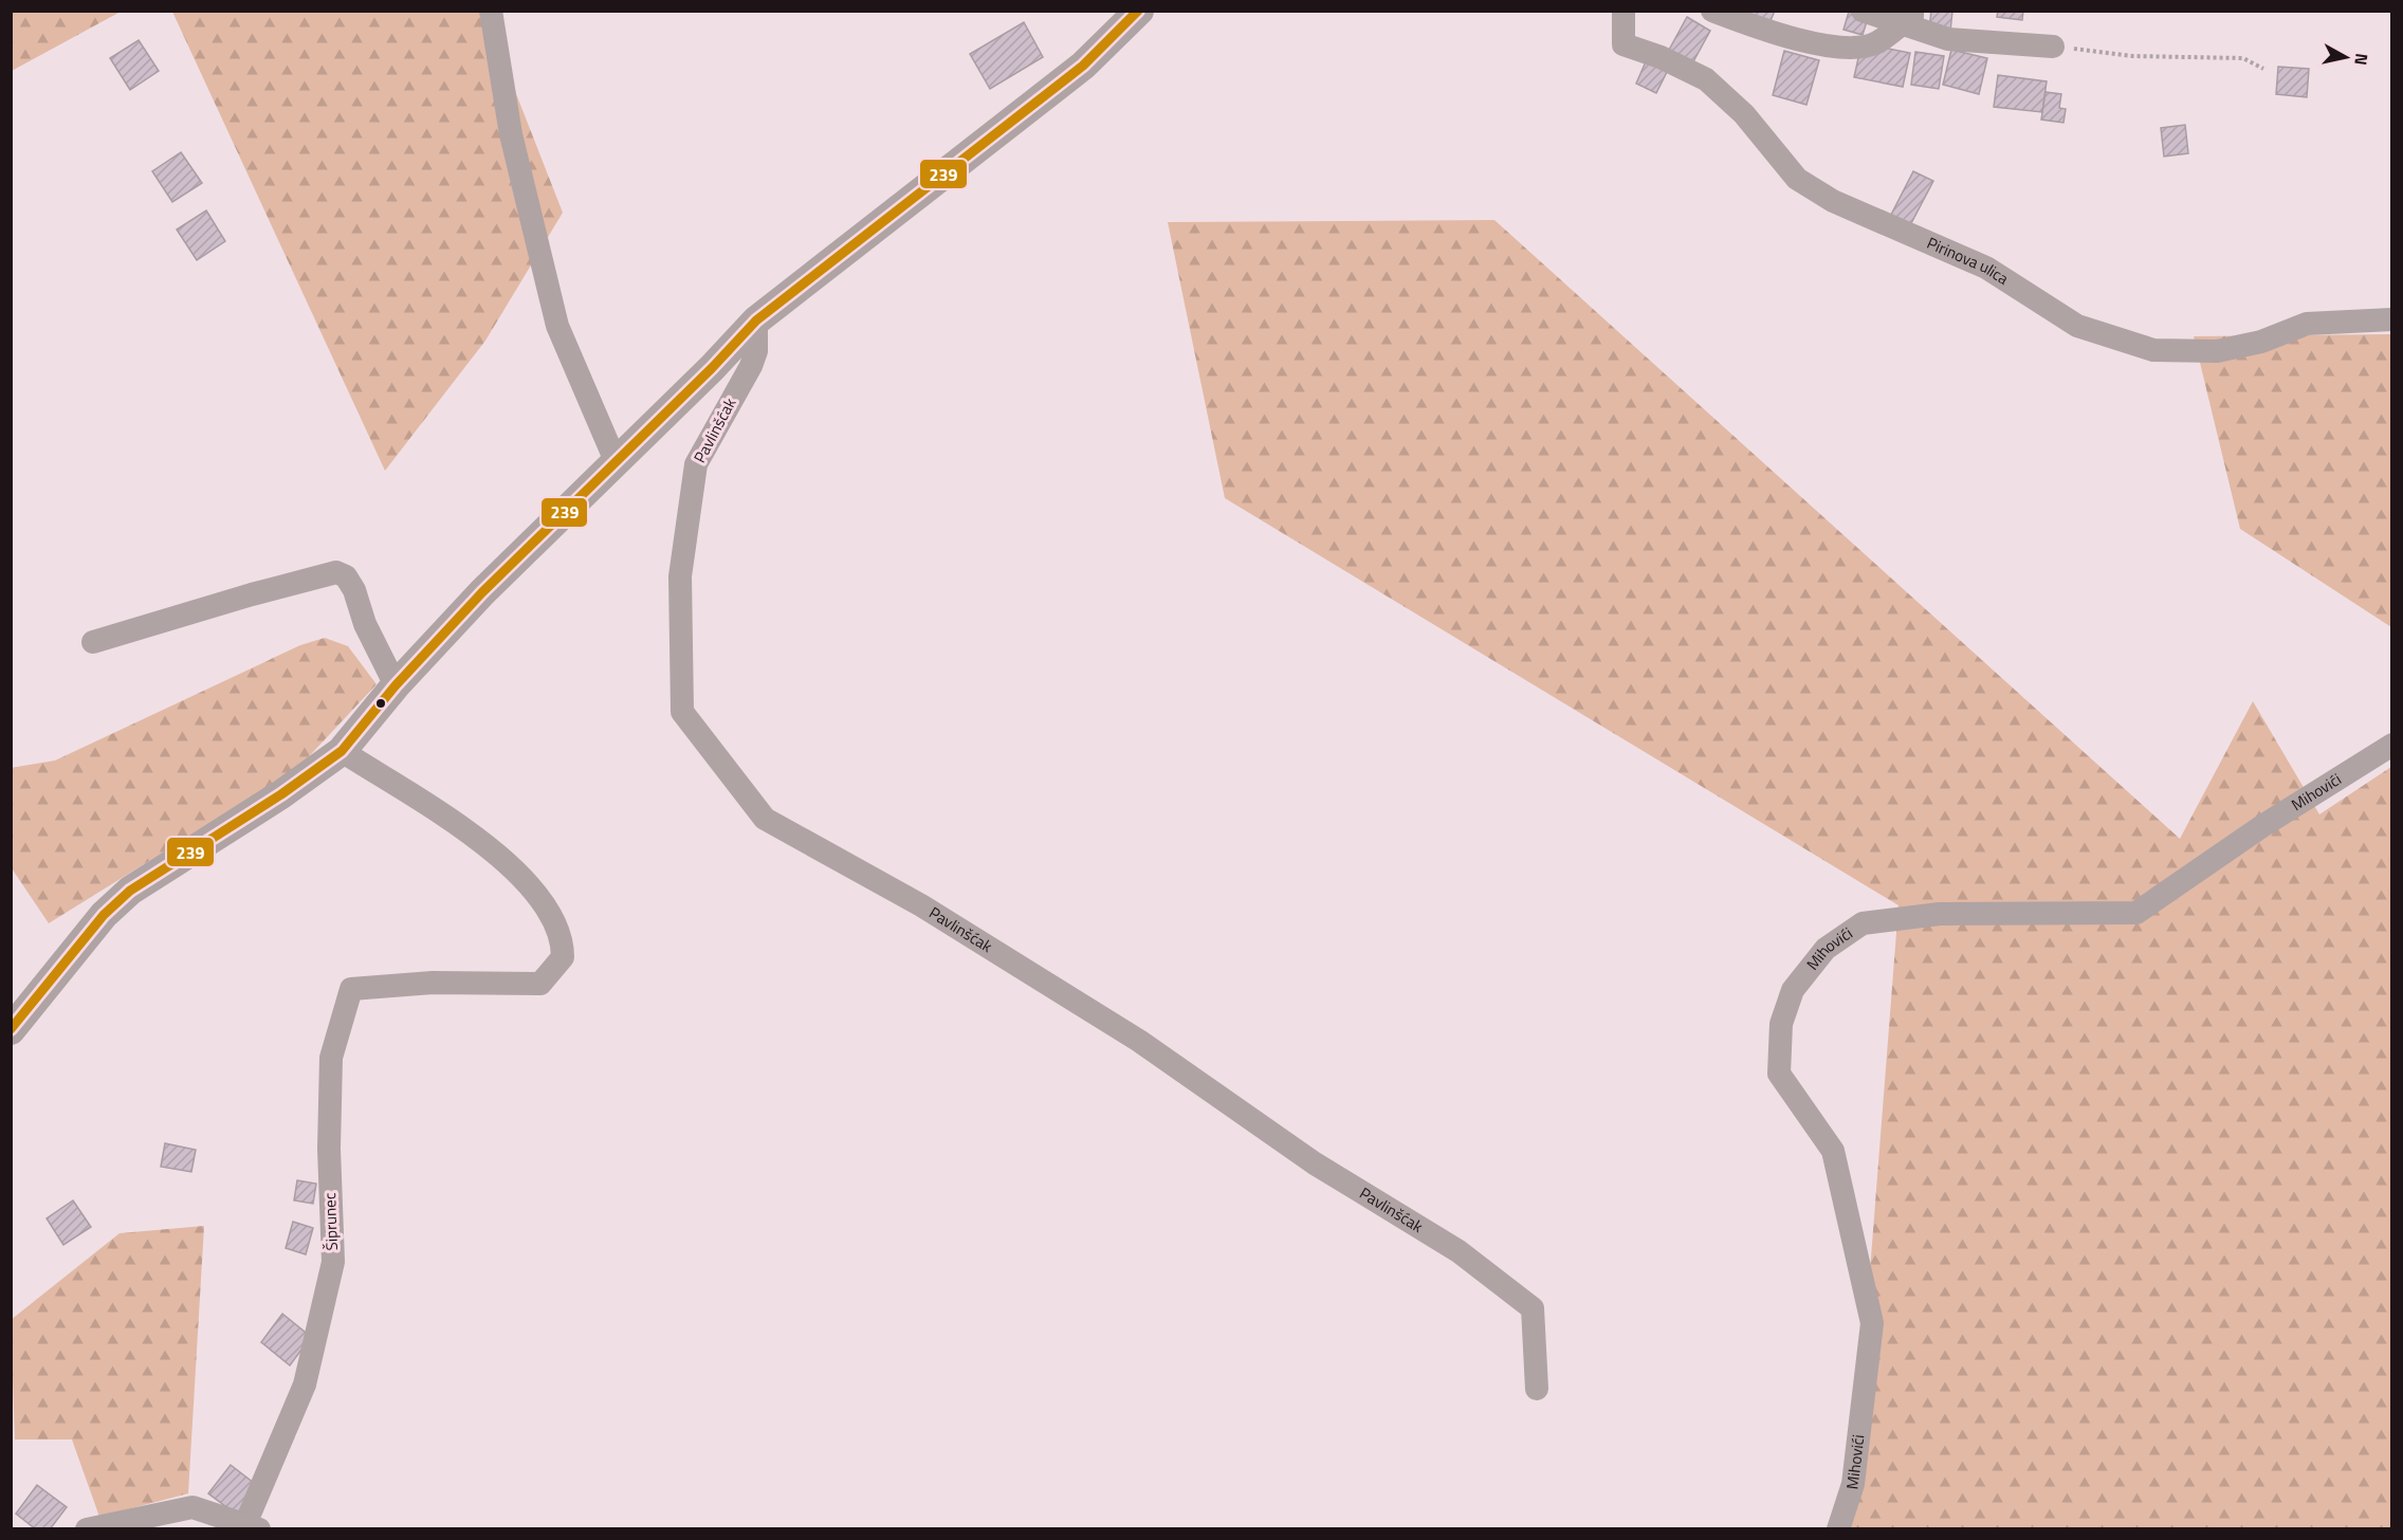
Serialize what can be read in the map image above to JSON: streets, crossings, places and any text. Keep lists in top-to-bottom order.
{
  "streets": {
    "street": [
      "Pirinova ulica",
      "Pavlinšćak",
      "Mihovići",
      "Šiprunec"
    ]
  },
  "lines": ["transit line 239"],
  "north": "right"
}
